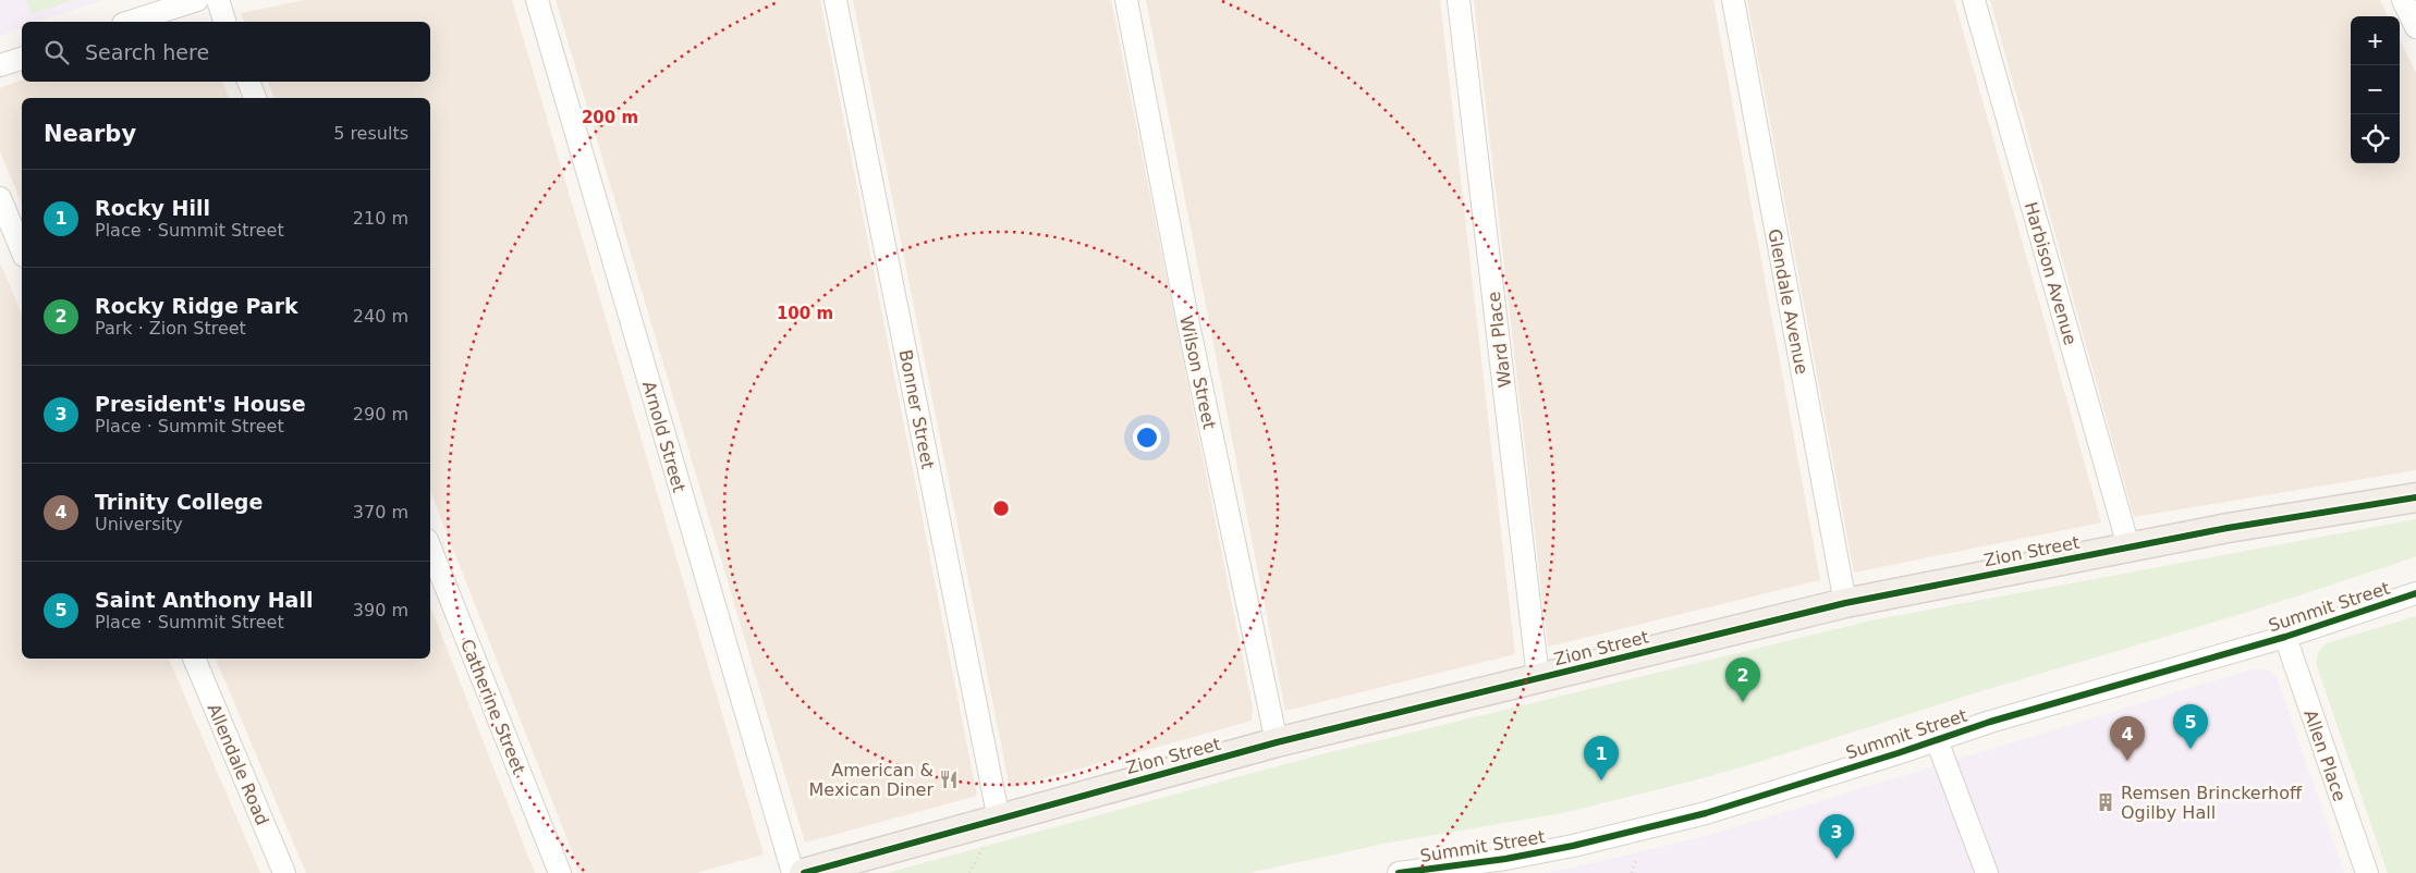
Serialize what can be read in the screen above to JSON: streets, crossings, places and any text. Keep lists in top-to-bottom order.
{
  "streets": {
    "main road": ["Zion Street"],
    "street": [
      "Harbison Avenue",
      "Glendale Avenue",
      "Ward Place",
      "Wilson Street",
      "Bonner Street",
      "Arnold Street",
      "Summit Street",
      "Catherine Street",
      "Allen Place",
      "Allendale Road"
    ]
  },
  "crossings": [
    ["Harbison Avenue", "Zion Street"],
    ["Glendale Avenue", "Zion Street"],
    ["Ward Place", "Zion Street"],
    ["Wilson Street", "Zion Street"],
    ["Bonner Street", "Zion Street"],
    ["Summit Street", "Allen Place"]
  ],
  "places": {
    "restaurant": ["American & Mexican Diner"],
    "building": ["Remsen Brinckerhoff Ogilby Hall"]
  },
  "page": {
    "map_buttons": ["+", "−"],
    "search": "Search here",
    "heading": ["Nearby", "5 results"],
    "list": [
      {
        "mark": "1",
        "name": "Rocky Hill",
        "note": "Place · Summit Street",
        "value": "210 m"
      },
      {
        "mark": "2",
        "name": "Rocky Ridge Park",
        "note": "Park · Zion Street",
        "value": "240 m"
      },
      {
        "mark": "3",
        "name": "President's House",
        "note": "Place · Summit Street",
        "value": "290 m"
      },
      {
        "mark": "4",
        "name": "Trinity College",
        "note": "University",
        "value": "370 m"
      },
      {
        "mark": "5",
        "name": "Saint Anthony Hall",
        "note": "Place · Summit Street",
        "value": "390 m"
      }
    ],
    "pins": [
      "2",
      "5",
      "4",
      "1",
      "3"
    ]
  },
  "rings": ["200 m", "100 m"]
}
